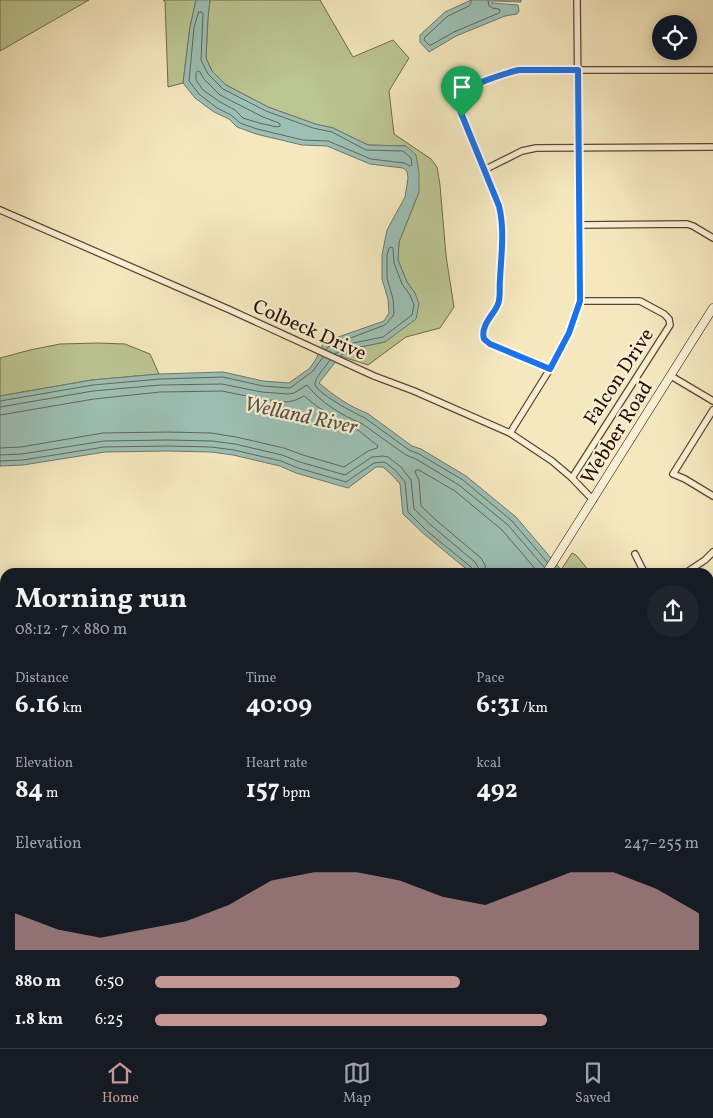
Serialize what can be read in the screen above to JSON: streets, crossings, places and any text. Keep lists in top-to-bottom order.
{
  "streets": {
    "main road": ["Webber Road"],
    "street": ["Colbeck Drive", "Falcon Drive"]
  },
  "crossings": [
    ["Colbeck Drive", "Falcon Drive"],
    ["Colbeck Drive", "Webber Road"]
  ],
  "water": ["Welland River"],
  "page": {
    "heading": ["Morning run", "08:12 · 7 × 880 m"],
    "stats": [
      ["Distance", "6.16 km"],
      ["Time", "40:09"],
      ["Pace", "6:31 /km"],
      ["Elevation", "84 m"],
      ["Heart rate", "157 bpm"],
      ["kcal", "492"]
    ],
    "chart": ["Elevation", "247–255 m"],
    "list": [
      {
        "name": "880 m",
        "note": "6:50"
      },
      {
        "name": "1.8 km",
        "note": "6:25"
      }
    ],
    "tabs": ["Home", "Map", "Saved"]
  }
}
